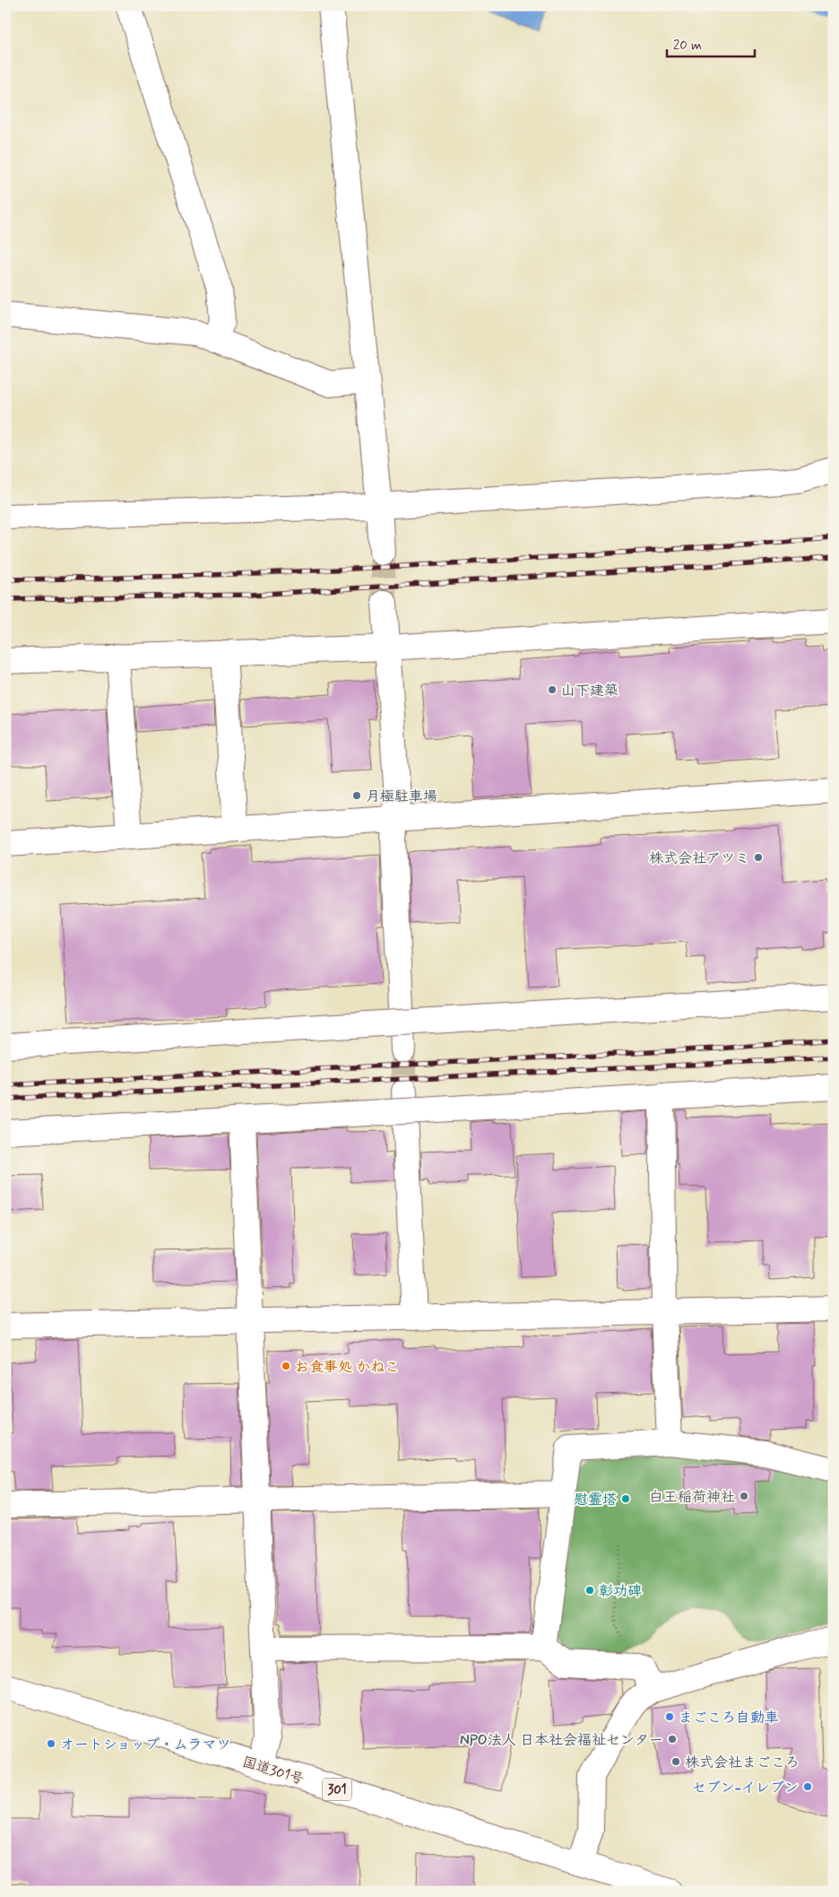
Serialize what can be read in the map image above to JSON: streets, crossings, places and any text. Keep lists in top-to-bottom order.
{
  "streets": {
    "main road": ["国道301号", "301"]
  },
  "places": [
    "山下建築",
    "月極駐車場",
    "株式会社アツミ",
    "お食事処 かねこ",
    "白王稲荷神社",
    "慰霊塔",
    "彰功碑",
    "まごころ自動車",
    "NPO法人 日本社会福祉センター",
    "オートショップ・ムラマツ",
    "株式会社まごころ",
    "セブン-イレブン"
  ],
  "scale_bar": "20 m"
}
